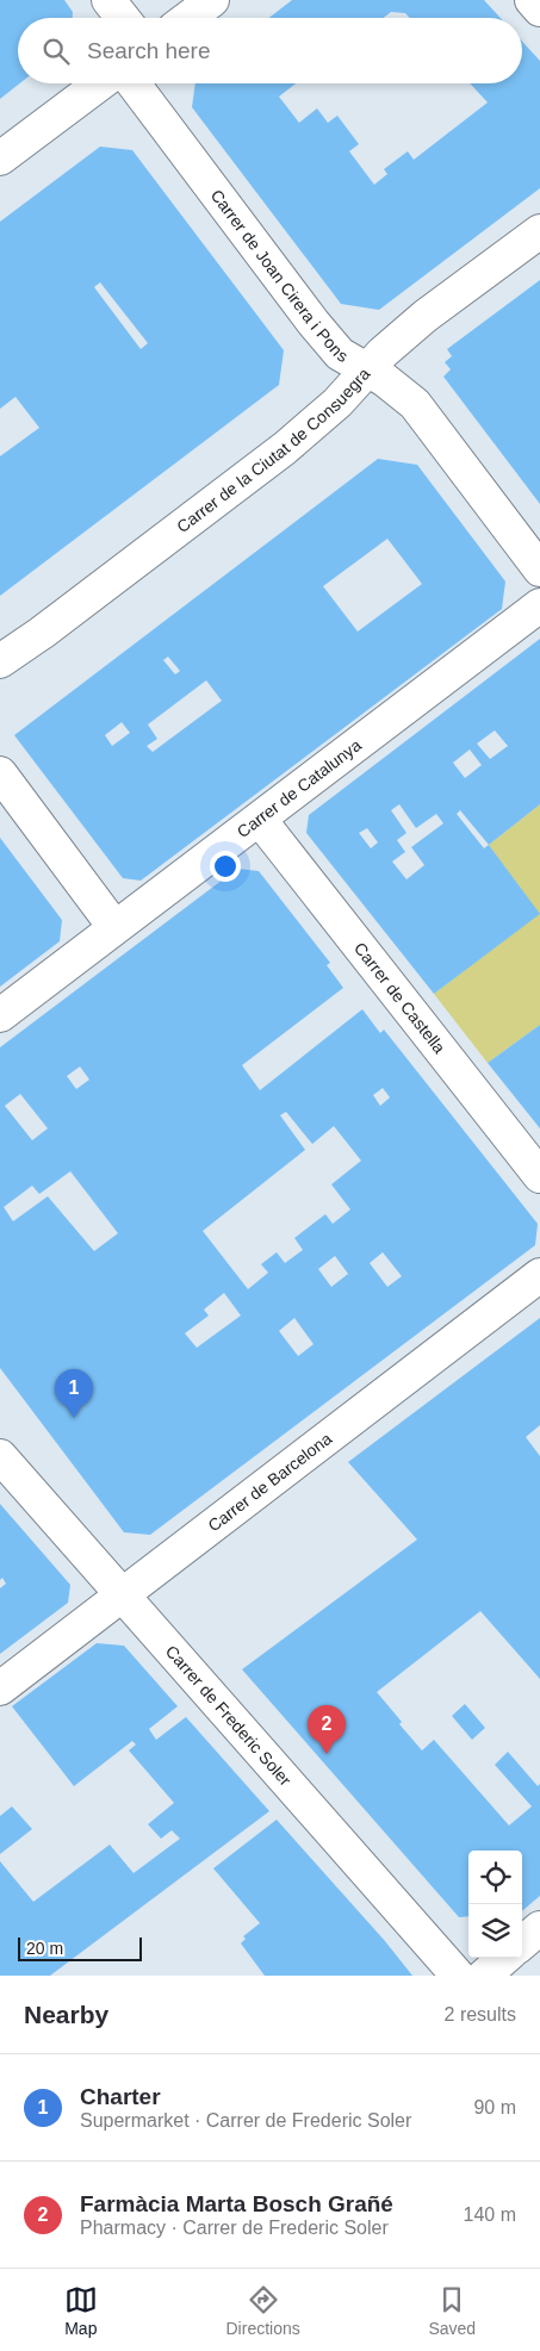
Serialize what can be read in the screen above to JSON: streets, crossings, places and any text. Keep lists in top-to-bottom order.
{
  "streets": {
    "street": [
      "Carrer de Joan Cirera i Pons",
      "Carrer de la Ciutat de Consuegra",
      "Carrer de Catalunya",
      "Carrer de Castella",
      "Carrer de Barcelona",
      "Carrer de Frederic Soler"
    ]
  },
  "crossings": [
    ["Carrer de Joan Cirera i Pons", "Carrer de la Ciutat de Consuegra"],
    ["Carrer de Catalunya", "Carrer de Castella"],
    ["Carrer de Barcelona", "Carrer de Frederic Soler"]
  ],
  "scale_bar": "20 m",
  "page": {
    "search": "Search here",
    "pins": ["1", "2"],
    "scale": "20 m",
    "heading": ["Nearby", "2 results"],
    "list": [
      {
        "mark": "1",
        "name": "Charter",
        "note": "Supermarket · Carrer de Frederic Soler",
        "value": "90 m"
      },
      {
        "mark": "2",
        "name": "Farmàcia Marta Bosch Grañé",
        "note": "Pharmacy · Carrer de Frederic Soler",
        "value": "140 m"
      }
    ],
    "nav": ["Map", "Directions", "Saved"]
  }
}
